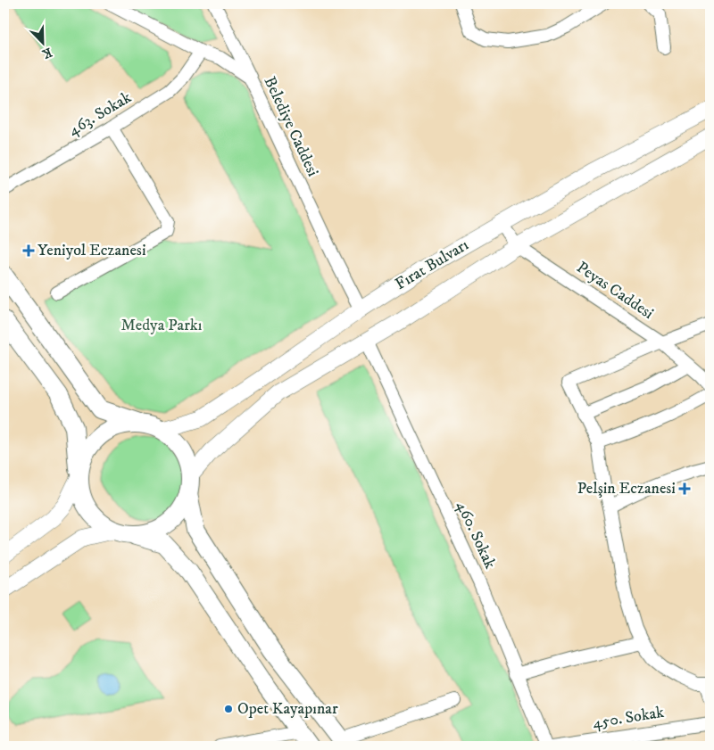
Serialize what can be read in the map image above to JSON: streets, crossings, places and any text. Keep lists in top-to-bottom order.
{
  "streets": {
    "main road": ["Fırat Bulvarı"],
    "street": [
      "463. Sokak",
      "Belediye Caddesi",
      "Peyas Caddesi",
      "460. Sokak",
      "450. Sokak"
    ]
  },
  "crossings": [
    ["463. Sokak", "Belediye Caddesi"],
    ["Belediye Caddesi", "Fırat Bulvarı"],
    ["Fırat Bulvarı", "Peyas Caddesi"],
    ["Fırat Bulvarı", "460. Sokak"]
  ],
  "parks": ["Medya Parkı"],
  "places": {
    "health": ["Yeniyol Eczanesi", "Pelşin Eczanesi"],
    "other": ["Opet Kayapınar"]
  },
  "north": "bottom right"
}
